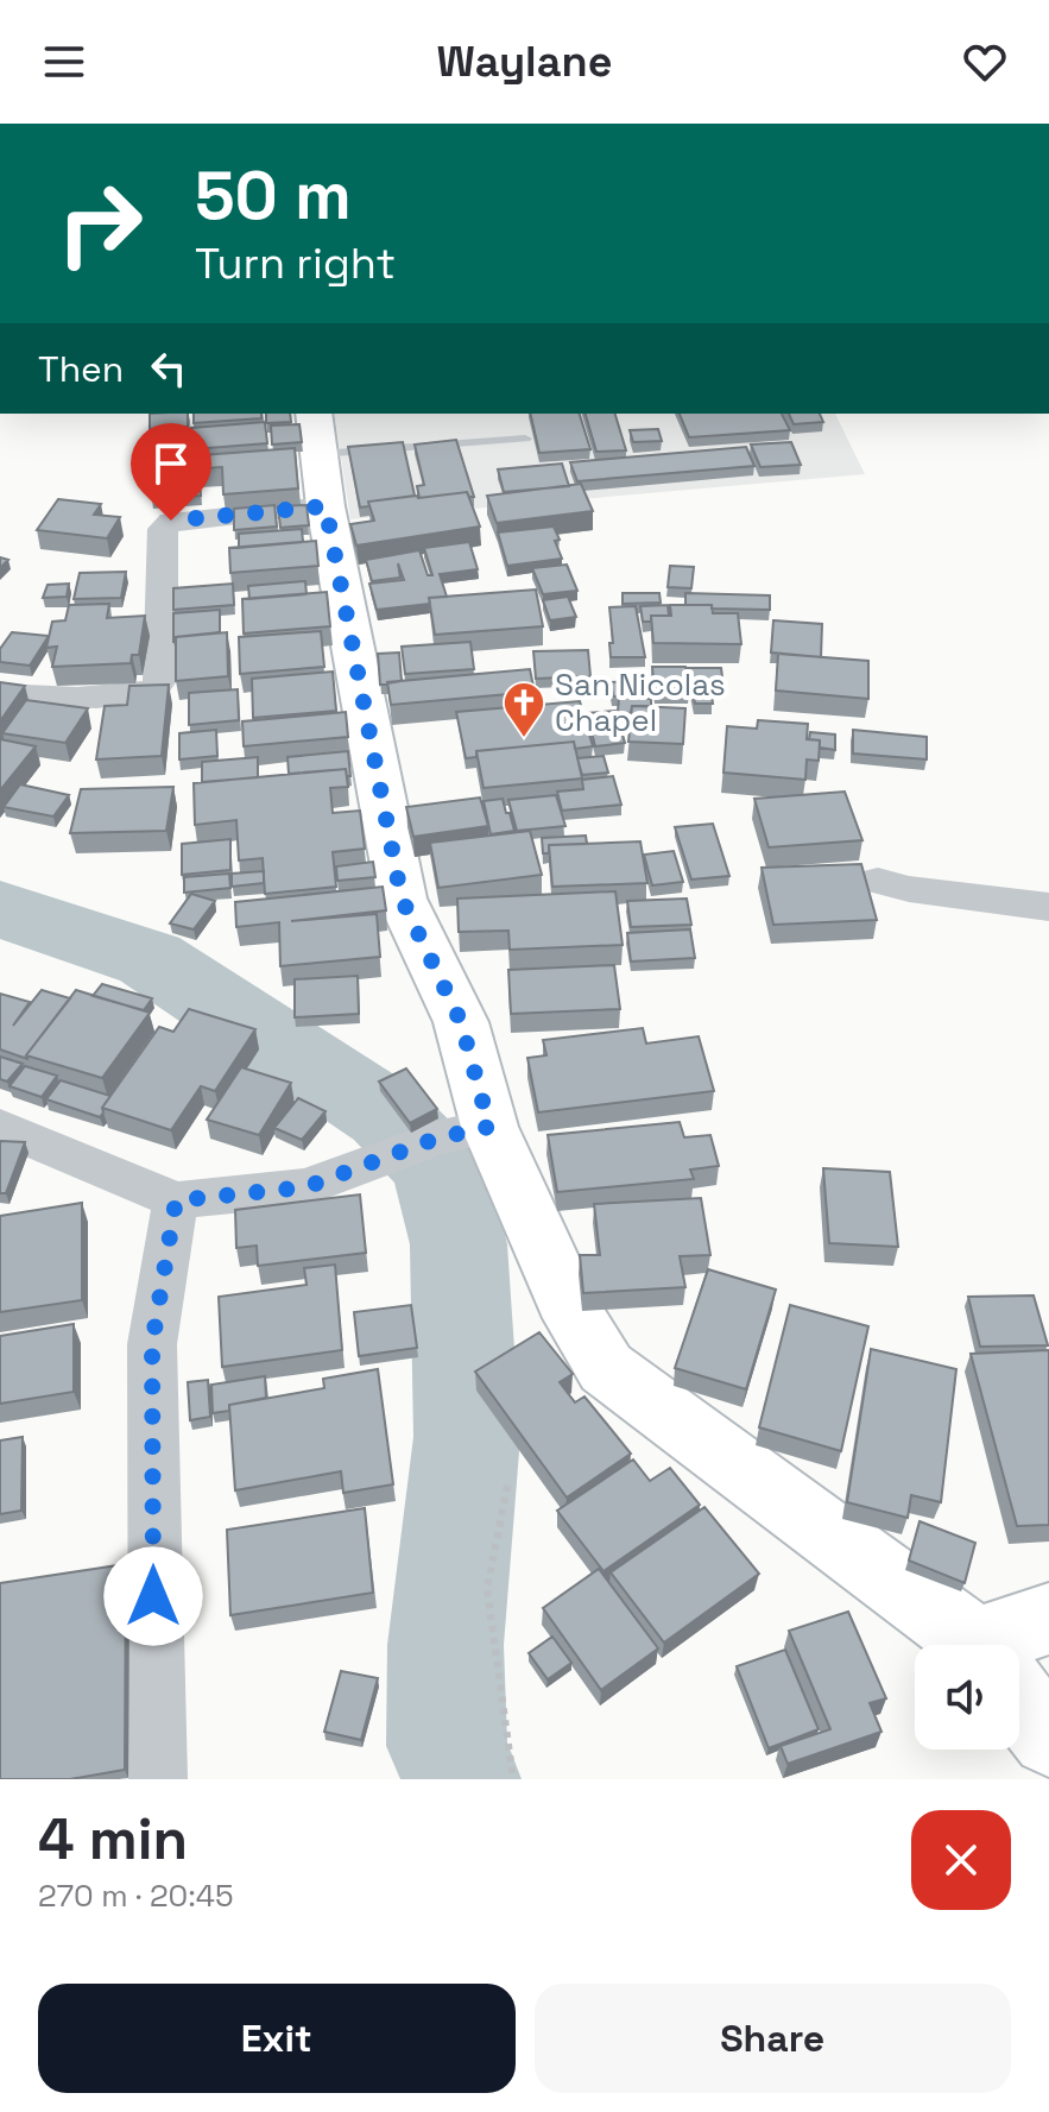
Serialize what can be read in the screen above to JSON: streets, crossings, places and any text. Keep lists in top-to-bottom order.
{
  "places": {
    "church": ["San Nicolas Chapel"]
  },
  "page": {
    "header": "Waylane",
    "turn": ["50 m", "Turn right"],
    "then": "Then",
    "heading": ["4 min", "270 m · 20:45"],
    "buttons": ["Exit", "Share"]
  }
}
